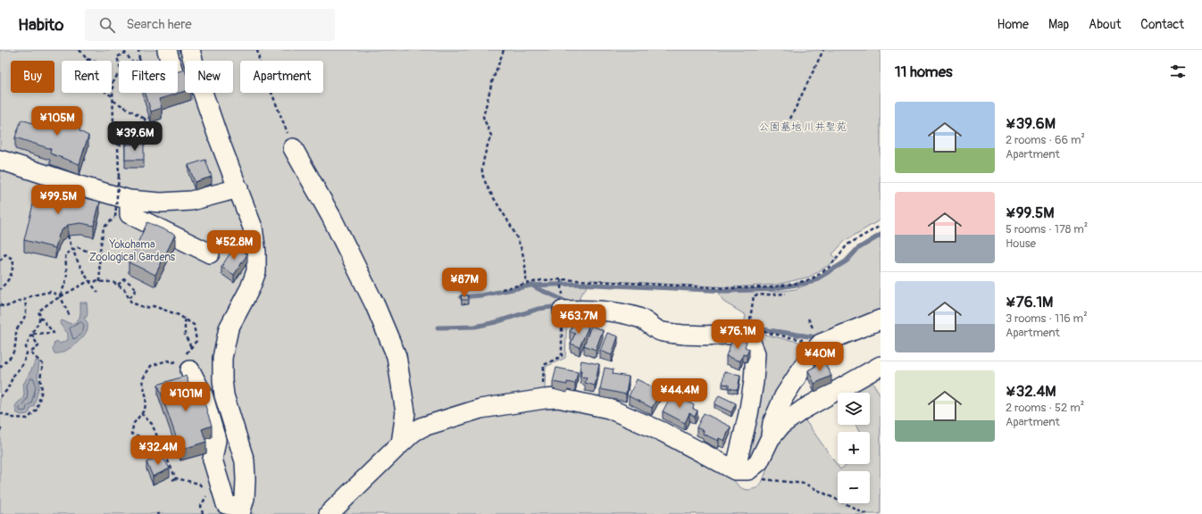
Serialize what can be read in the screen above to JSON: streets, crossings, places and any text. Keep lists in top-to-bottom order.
{
  "parks": ["公園墓地 川井聖苑", "Yokohama Zoological Gardens"],
  "page": {
    "header": "Habito",
    "search": "Search here",
    "nav": [
      "Home",
      "Map",
      "About",
      "Contact"
    ],
    "heading": "11 homes",
    "chip": [
      "Buy",
      "Rent",
      "Filters",
      "New",
      "Apartment"
    ],
    "list": [
      {
        "name": "¥39.6M",
        "note": "2 rooms · 66 m² · Apartment"
      },
      {
        "name": "¥99.5M",
        "note": "5 rooms · 178 m² · House"
      },
      {
        "name": "¥76.1M",
        "note": "3 rooms · 116 m² · Apartment"
      },
      {
        "name": "¥32.4M",
        "note": "2 rooms · 52 m² · Apartment"
      }
    ],
    "price": [
      "¥105M",
      "¥39.6M",
      "¥99.5M",
      "¥52.8M",
      "¥87M",
      "¥63.7M",
      "¥76.1M",
      "¥40M",
      "¥44.4M",
      "¥101M",
      "¥32.4M"
    ],
    "map_buttons": ["+", "−"]
  }
}
